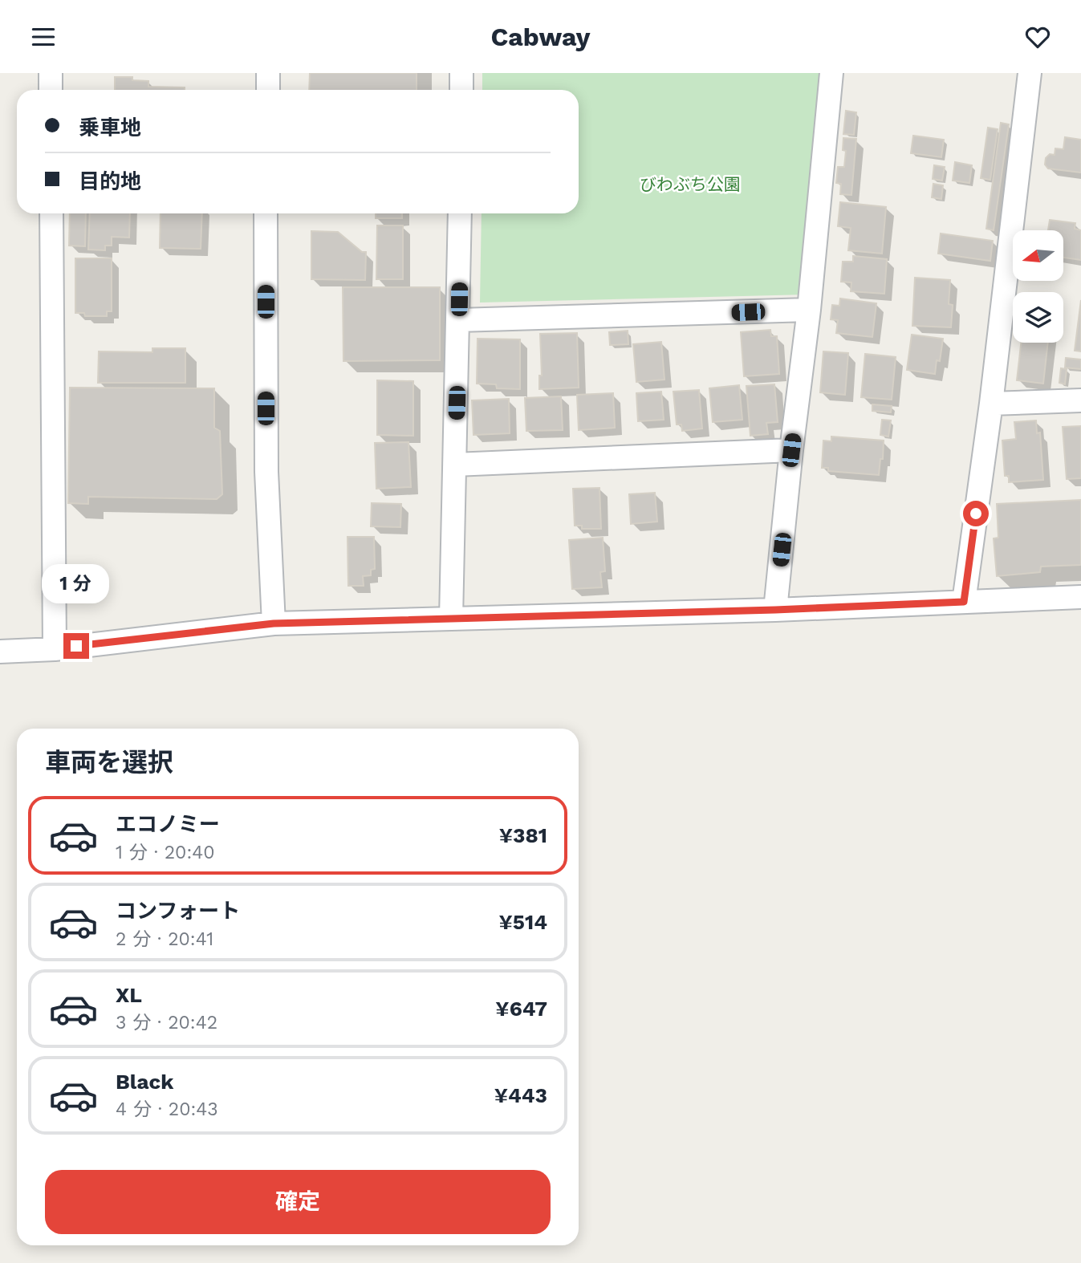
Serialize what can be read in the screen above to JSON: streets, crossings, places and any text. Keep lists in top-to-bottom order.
{
  "parks": ["びわぶち公園"],
  "north": "left",
  "page": {
    "header": "Cabway",
    "banner": ["乗車地", "目的地"],
    "bubble": "1 分",
    "heading": "車両を選択",
    "list": [
      {
        "name": "エコノミー",
        "note": "1 分 · 20:40",
        "value": "¥381"
      },
      {
        "name": "コンフォート",
        "note": "2 分 · 20:41",
        "value": "¥514"
      },
      {
        "name": "XL",
        "note": "3 分 · 20:42",
        "value": "¥647"
      },
      {
        "name": "Black",
        "note": "4 分 · 20:43",
        "value": "¥443"
      }
    ],
    "buttons": "確定"
  }
}
